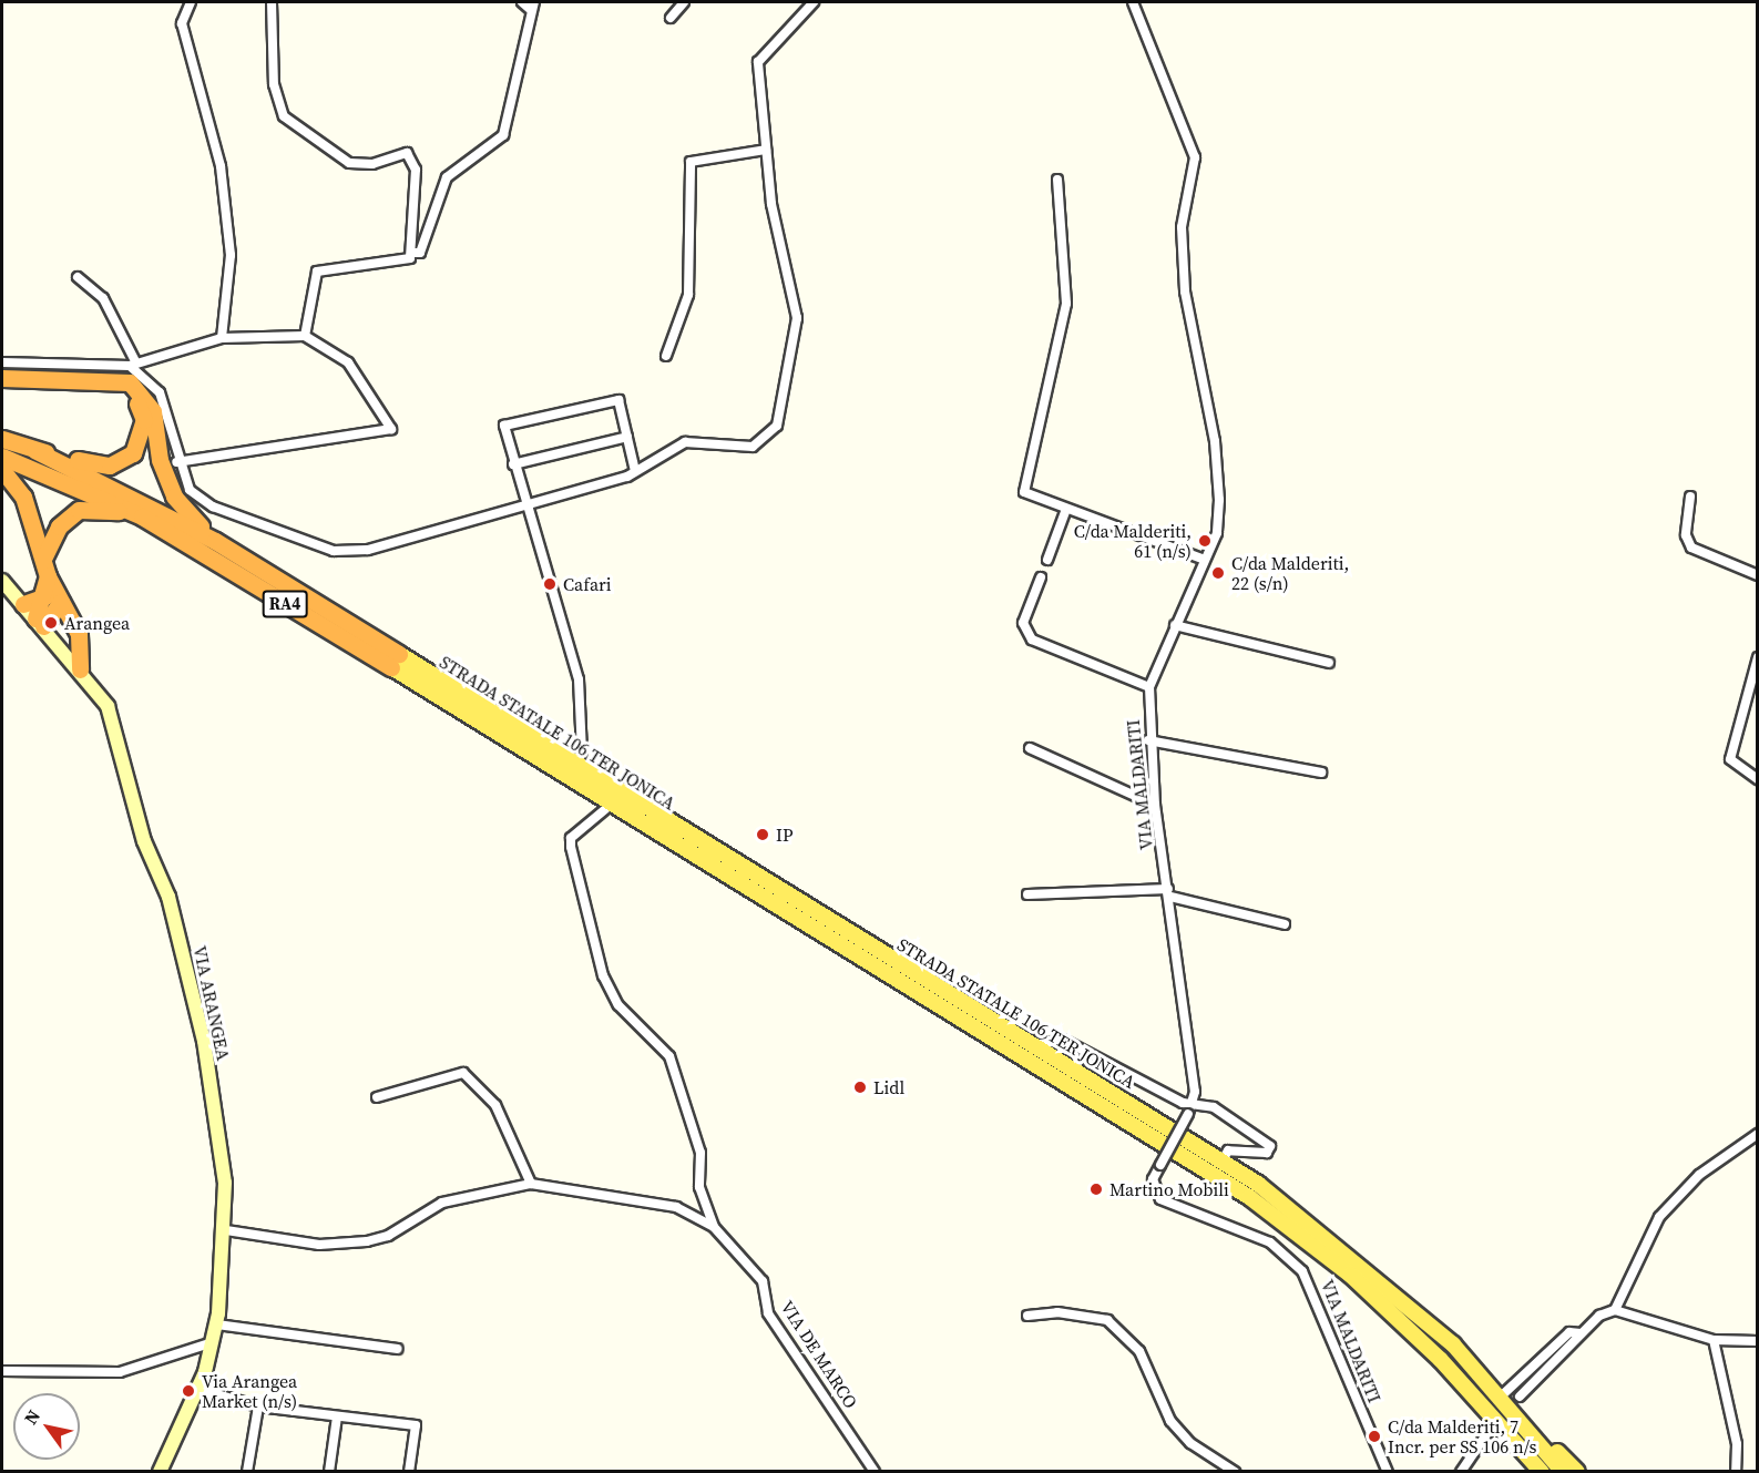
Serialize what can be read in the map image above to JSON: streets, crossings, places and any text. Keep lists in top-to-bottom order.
{
  "streets": {
    "highway": ["RA4"],
    "main road": ["STRADA STATALE 106 TER JONICA"],
    "street": ["VIA MALDARITI", "VIA ARANGEA", "VIA DE MARCO"]
  },
  "crossings": [
    ["RA4", "STRADA STATALE 106 TER JONICA"]
  ],
  "places": [
    "C/da Malderiti, 61 (n/s)",
    "C/da Malderiti, 22 (s/n)",
    "Cafari",
    "Arangea",
    "IP",
    "Lidl",
    "Martino Mobili",
    "Via Arangea Market (n/s)",
    "C/da Malderiti, 7 Incr. per SS 106 n/s"
  ],
  "north": "top left"
}
